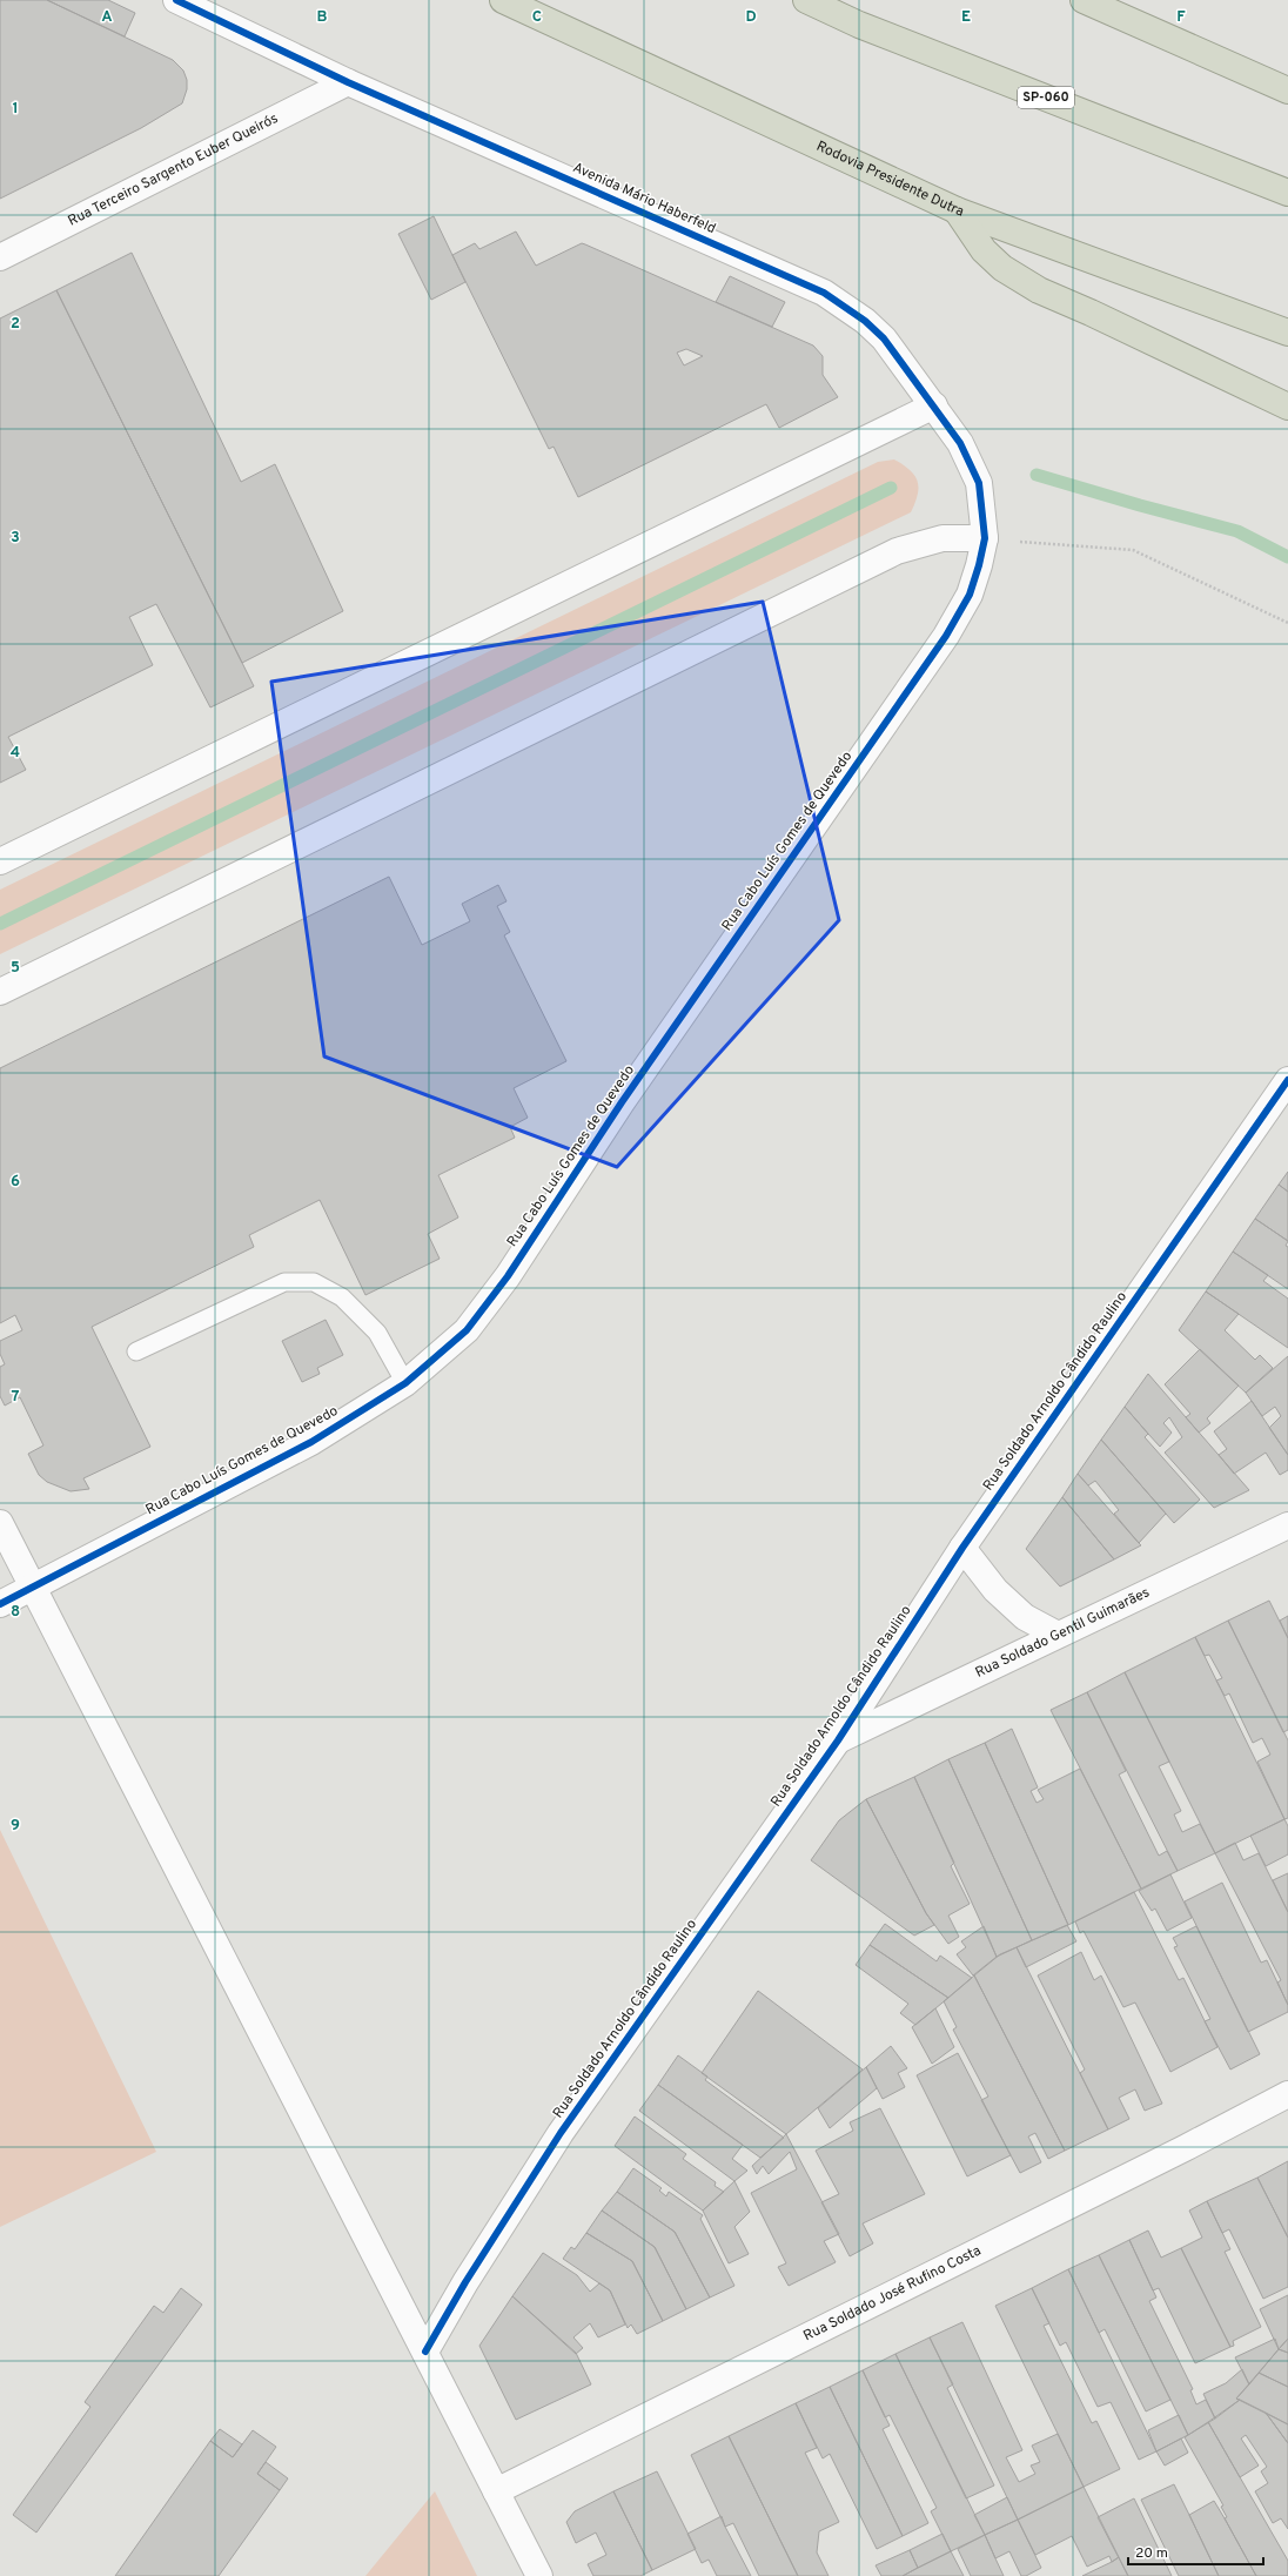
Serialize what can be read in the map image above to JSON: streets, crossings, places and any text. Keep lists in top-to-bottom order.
{
  "streets": {
    "highway": ["SP-060", "Rodovia Presidente Dutra"],
    "street": [
      "Rua Terceiro Sargento Euber Queirós",
      "Avenida Mário Haberfeld",
      "Rua Cabo Luís Gomes de Quevedo",
      "Rua Soldado Arnoldo Cândido Raulino",
      "Rua Soldado Gentil Guimarães",
      "Rua Soldado José Rufino Costa"
    ]
  },
  "crossings": [
    ["Rua Terceiro Sargento Euber Queirós", "Avenida Mário Haberfeld"],
    ["Avenida Mário Haberfeld", "Rua Cabo Luís Gomes de Quevedo"],
    ["Rua Soldado Arnoldo Cândido Raulino", "Rua Soldado Gentil Guimarães"]
  ],
  "scale_bar": "20 m",
  "grid": {
    "columns": [
      "A",
      "B",
      "C",
      "D",
      "E",
      "F"
    ],
    "rows": [
      "1",
      "2",
      "3",
      "4",
      "5",
      "6",
      "7",
      "8",
      "9"
    ]
  }
}
